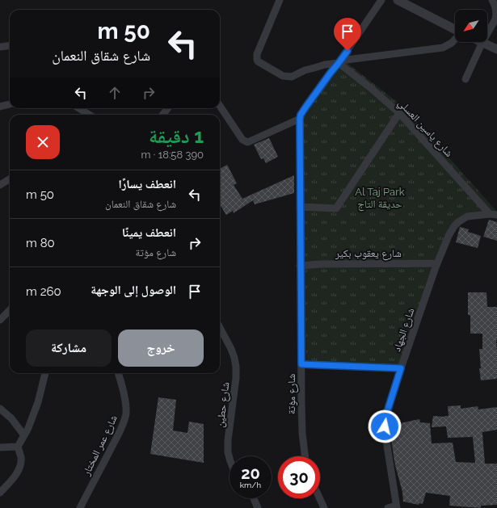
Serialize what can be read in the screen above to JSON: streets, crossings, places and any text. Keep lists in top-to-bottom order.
{
  "streets": {
    "street": [
      "شارع ياسين العسلي",
      "شارع يعقوب بكير",
      "شارع الجهاد",
      "شارع مؤتة",
      "شارع حطين",
      "شارع عمر المختار"
    ]
  },
  "crossings": [
    ["شارع ياسين العسلي", "شارع الجهاد"],
    ["شارع ياسين العسلي", "شارع مؤتة"],
    ["شارع يعقوب بكير", "شارع الجهاد"],
    ["شارع يعقوب بكير", "شارع مؤتة"]
  ],
  "parks": ["Al Taj Park حديقة التاج"],
  "north": "bottom left",
  "page": {
    "turn": ["50 m", "شارع شقاق النعمان"],
    "heading": ["1 دقيقة", "390 m · 18:58"],
    "list": [
      {
        "name": "انعطف يسارًا",
        "note": "شارع شقاق النعمان",
        "value": "50 m"
      },
      {
        "name": "انعطف يمينًا",
        "note": "شارع مؤتة",
        "value": "80 m"
      },
      {
        "name": "الوصول إلى الوجهة",
        "value": "260 m"
      }
    ],
    "buttons": ["خروج", "مشاركة"],
    "speed": "20 km/h",
    "limit": "30"
  }
}
